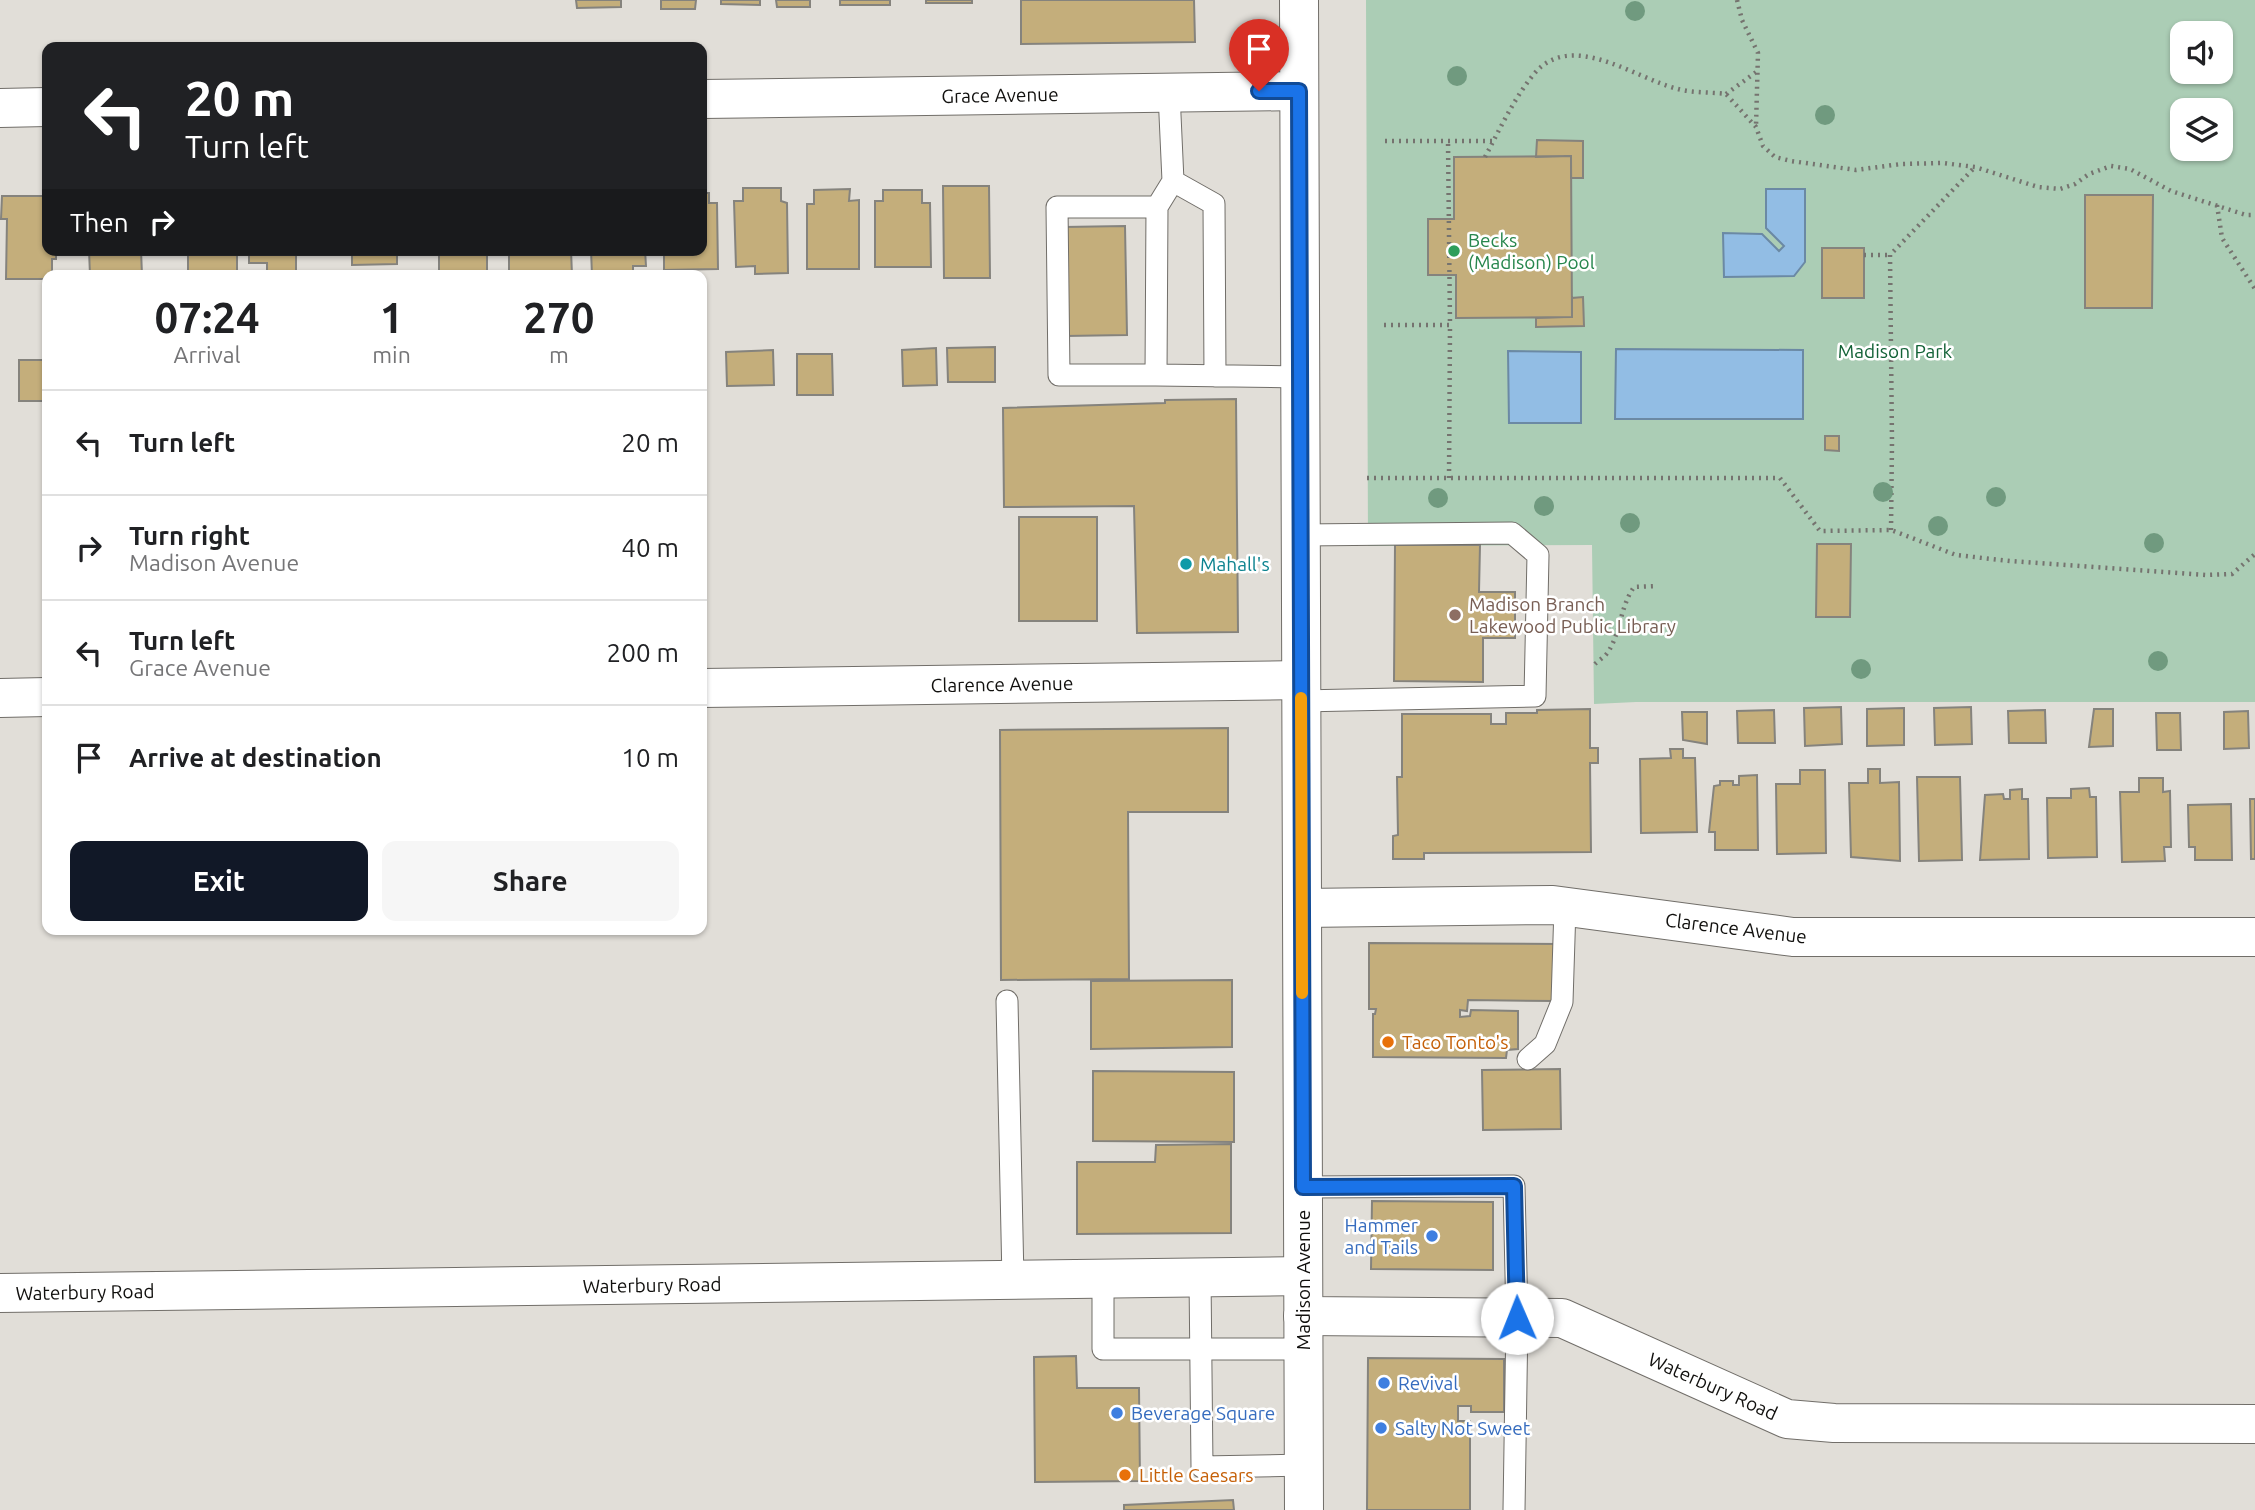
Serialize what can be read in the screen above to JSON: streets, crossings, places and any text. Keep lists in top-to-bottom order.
{
  "streets": {
    "street": [
      "Grace Avenue",
      "Clarence Avenue",
      "Madison Avenue",
      "Waterbury Road"
    ]
  },
  "crossings": [
    ["Grace Avenue", "Madison Avenue"],
    ["Clarence Avenue", "Madison Avenue"],
    ["Madison Avenue", "Waterbury Road"]
  ],
  "parks": ["Madison Park"],
  "places": [
    "Becks (Madison) Pool",
    "Mahall's",
    "Madison Branch Lakewood Public Library",
    "Taco Tonto's",
    "Hammer and Tails",
    "Revival",
    "Beverage Square",
    "Salty Not Sweet",
    "Little Caesars"
  ],
  "page": {
    "turn": ["20 m", "Turn left"],
    "then": "Then",
    "eta": [
      "07:24",
      "Arrival",
      "1",
      "min",
      "270",
      "m"
    ],
    "list": [
      {
        "name": "Turn left",
        "value": "20 m"
      },
      {
        "name": "Turn right",
        "note": "Madison Avenue",
        "value": "40 m"
      },
      {
        "name": "Turn left",
        "note": "Grace Avenue",
        "value": "200 m"
      },
      {
        "name": "Arrive at destination",
        "value": "10 m"
      }
    ],
    "buttons": ["Exit", "Share"]
  }
}
